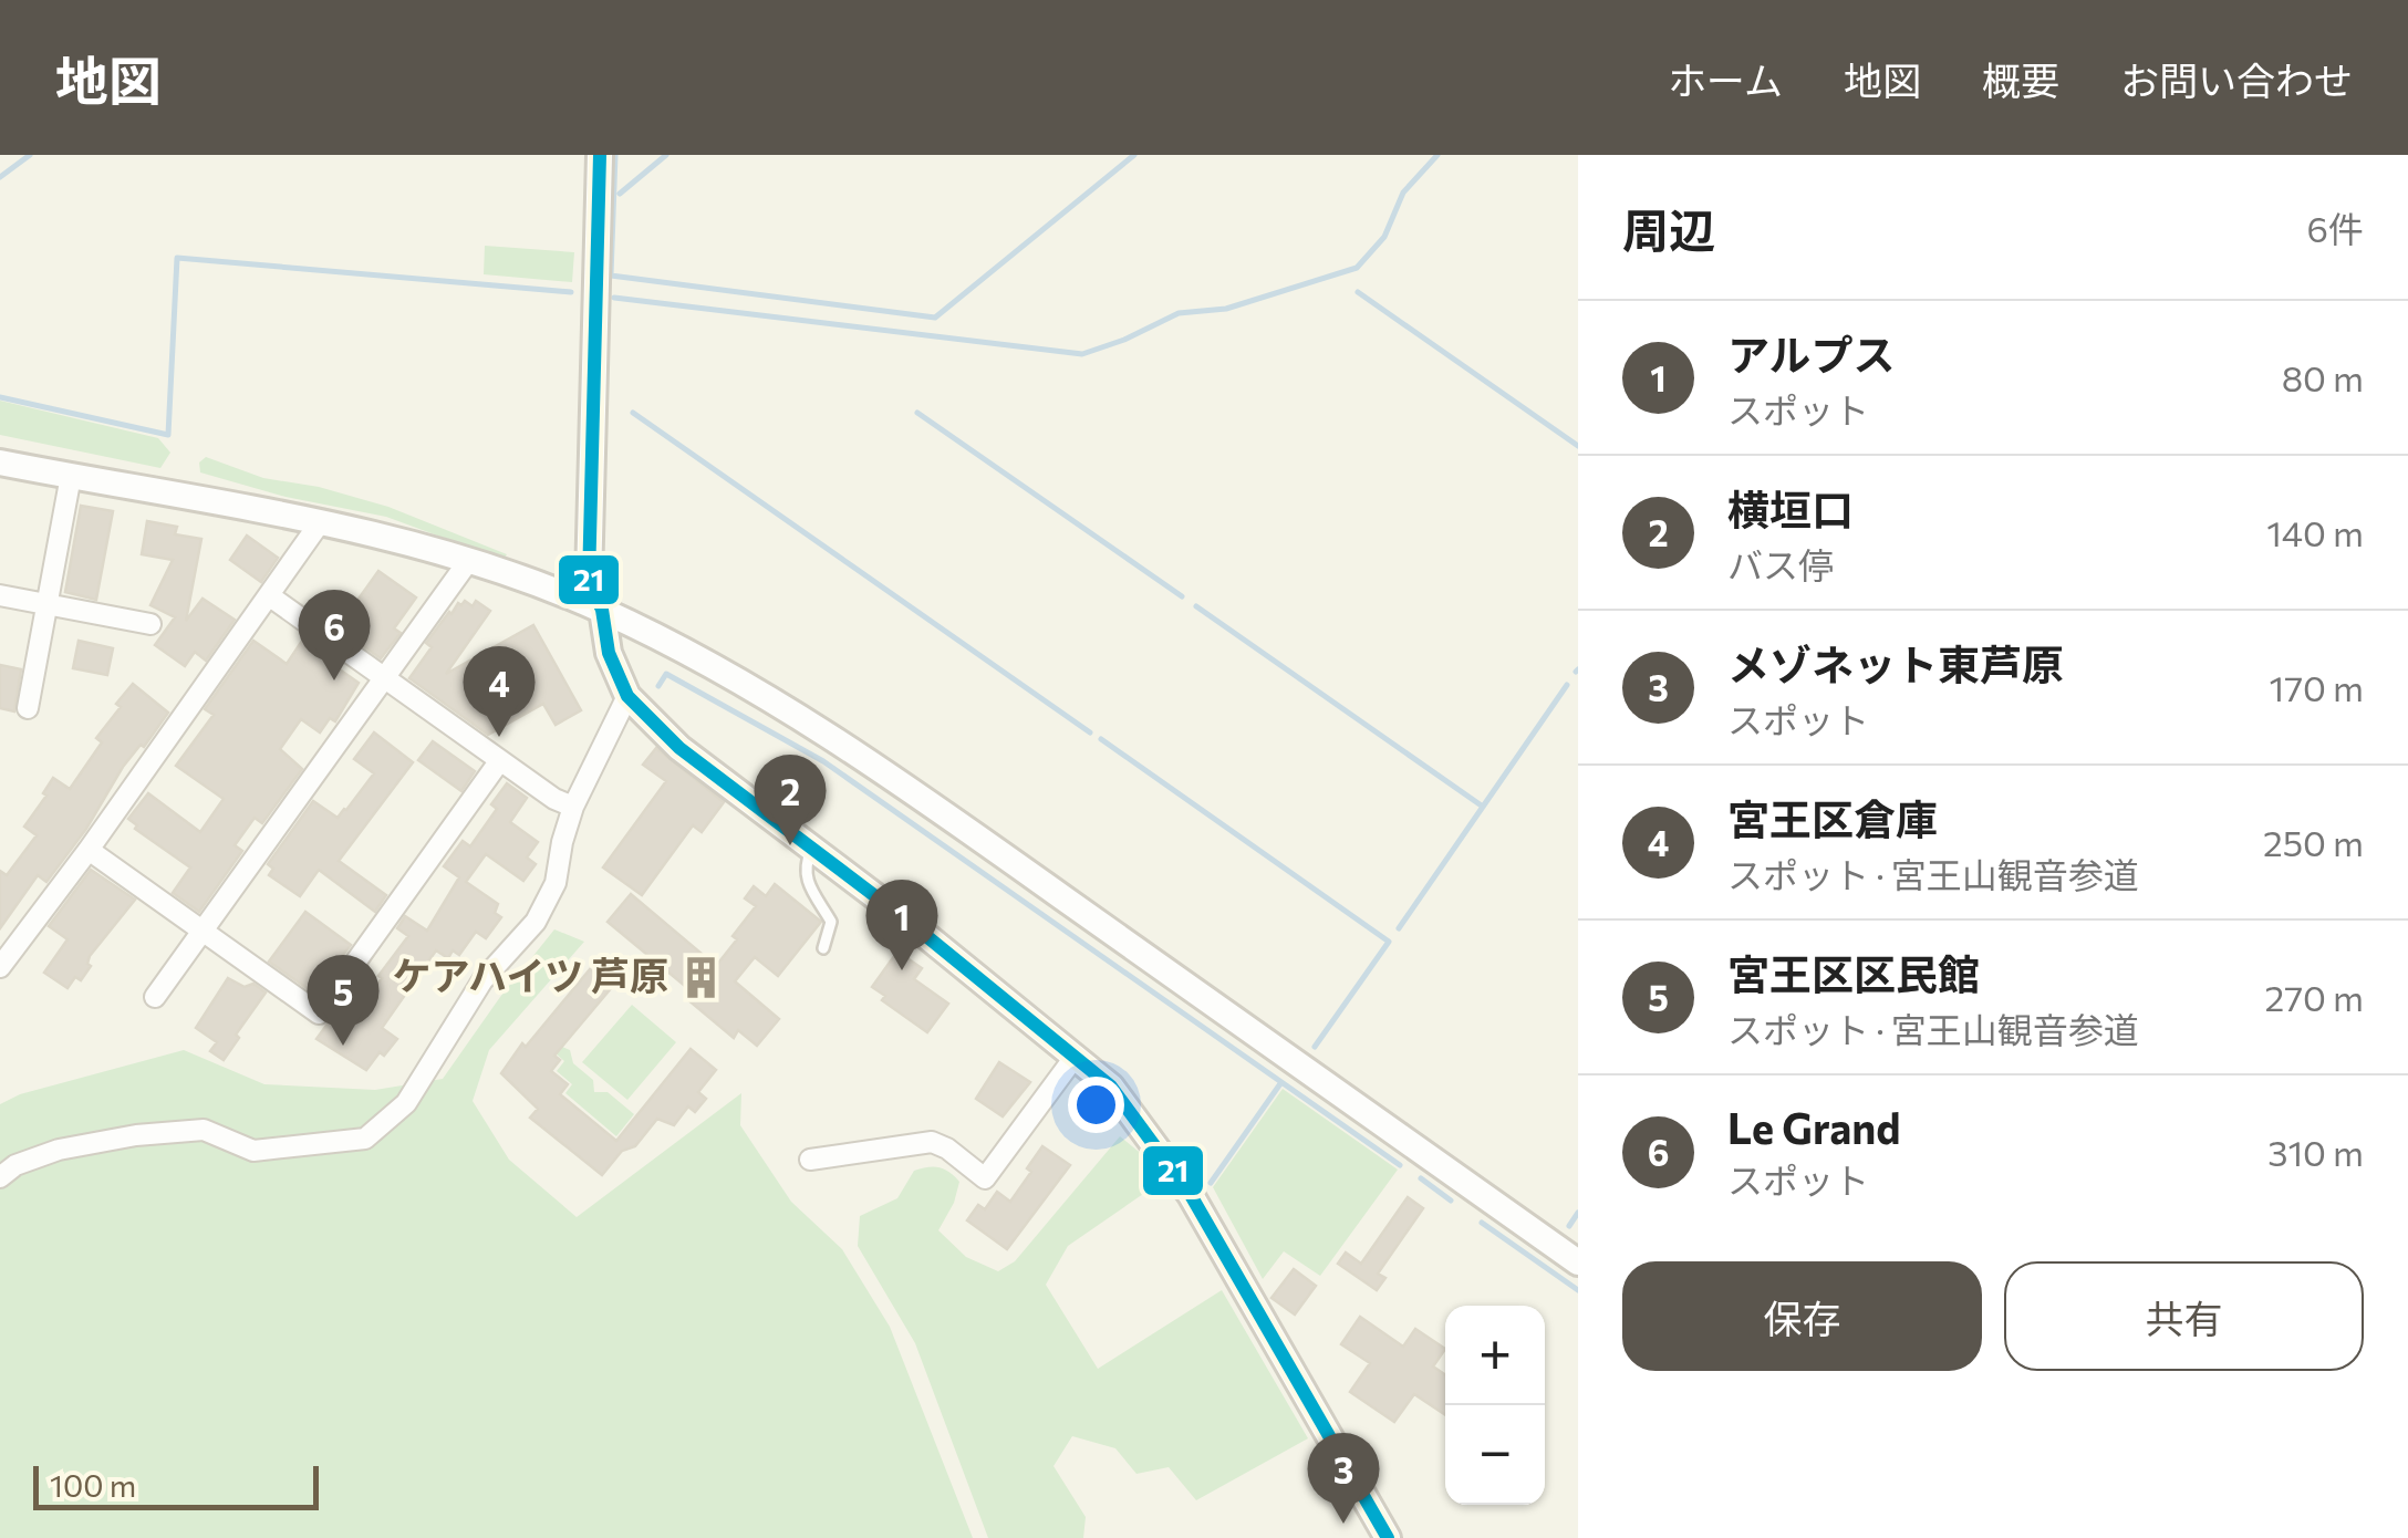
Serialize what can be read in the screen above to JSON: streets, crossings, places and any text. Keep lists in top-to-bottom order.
{
  "places": {
    "building": ["ケアハイツ 芦原"]
  },
  "lines": ["transit line 21"],
  "scale_bar": "100 m",
  "page": {
    "header": "地図",
    "nav": [
      "ホーム",
      "地図",
      "概要",
      "お問い合わせ"
    ],
    "heading": ["周辺", "6件"],
    "list": [
      {
        "mark": "1",
        "name": "アルプス",
        "note": "スポット",
        "value": "80 m"
      },
      {
        "mark": "2",
        "name": "横垣口",
        "note": "バス停",
        "value": "140 m"
      },
      {
        "mark": "3",
        "name": "メゾネット東芦原",
        "note": "スポット",
        "value": "170 m"
      },
      {
        "mark": "4",
        "name": "宮王区倉庫",
        "note": "スポット · 宮王山観音参道",
        "value": "250 m"
      },
      {
        "mark": "5",
        "name": "宮王区区民館",
        "note": "スポット · 宮王山観音参道",
        "value": "270 m"
      },
      {
        "mark": "6",
        "name": "Le Grand",
        "note": "スポット",
        "value": "310 m"
      }
    ],
    "pins": [
      "6",
      "4",
      "2",
      "1",
      "5",
      "3"
    ],
    "buttons": ["保存", "共有"],
    "map_buttons": ["+", "−"],
    "scale": "100 m"
  }
}
